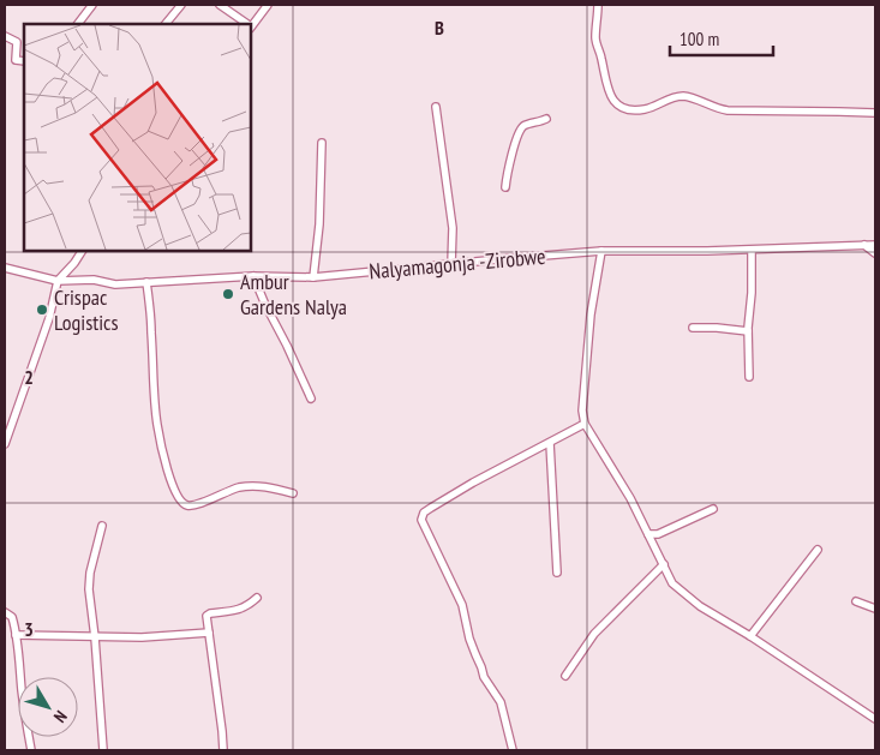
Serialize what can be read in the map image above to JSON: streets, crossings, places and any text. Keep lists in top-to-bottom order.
{
  "streets": {
    "street": ["Nalyamagonja -Zirobwe"]
  },
  "places": ["Ambur Gardens Nalya", "Crispac Logistics"],
  "scale_bar": "100 m",
  "north": "bottom right",
  "grid": {
    "columns": ["B"],
    "rows": ["2", "3"]
  }
}
